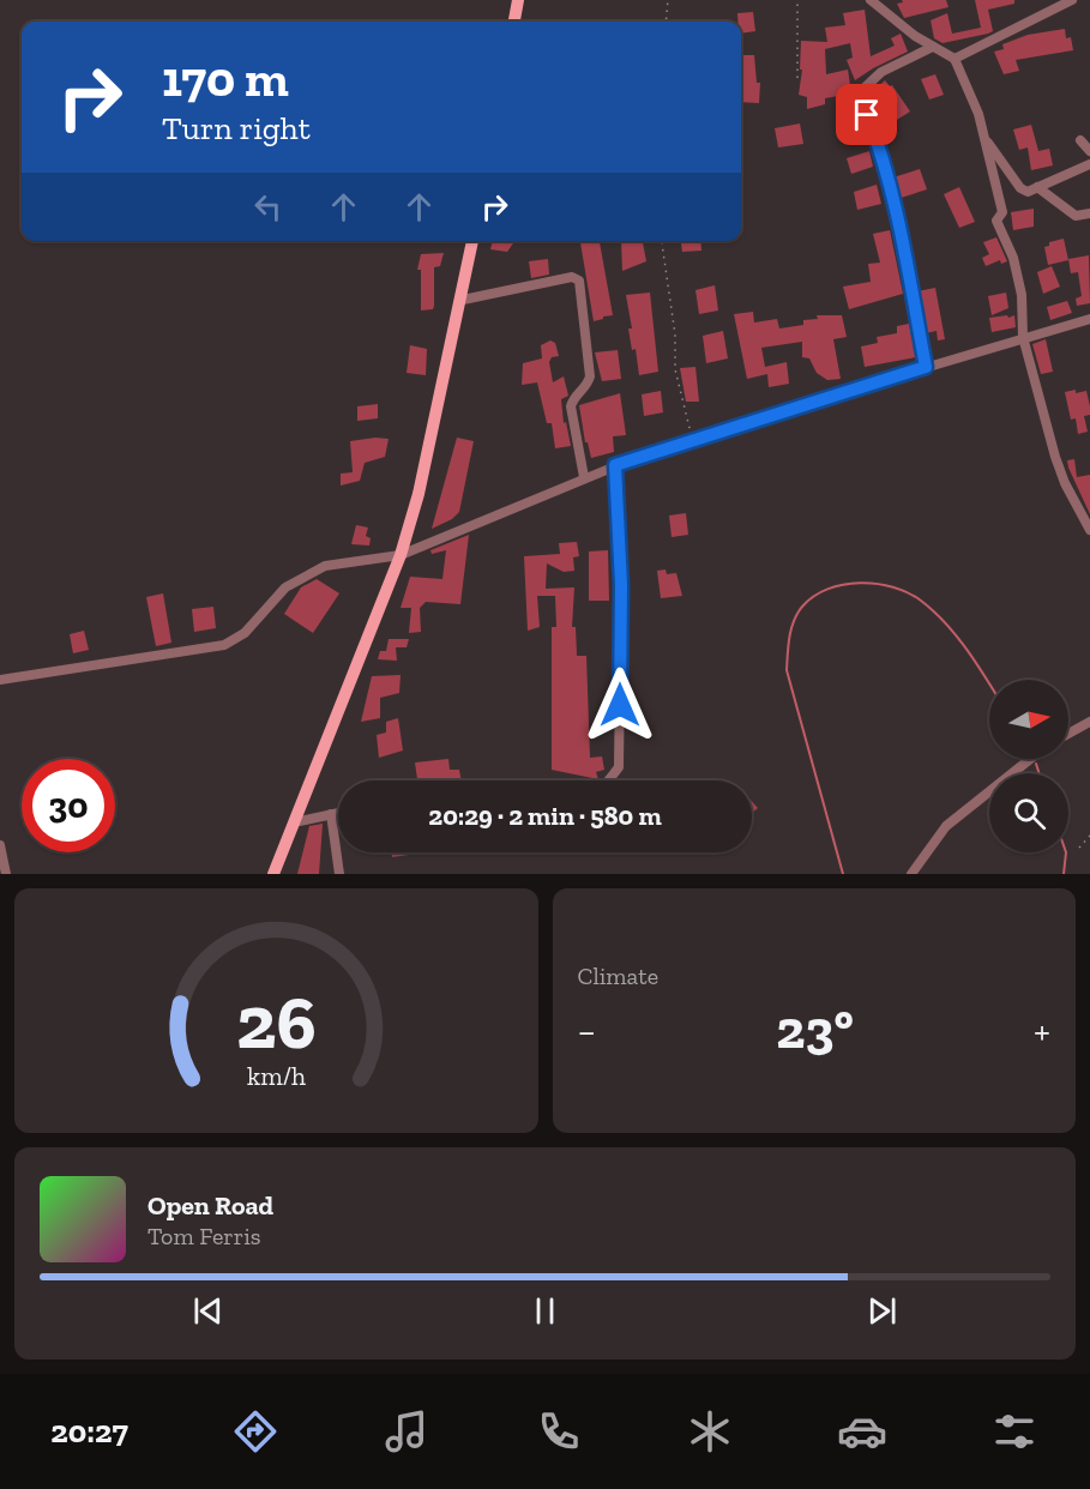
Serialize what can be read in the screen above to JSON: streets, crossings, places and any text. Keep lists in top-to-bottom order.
{
  "north": "right",
  "page": {
    "turn": ["170 m", "Turn right"],
    "limit": "30",
    "trip": "20:29 · 2 min · 580 m",
    "tile": "Climate",
    "heat": ["−", "23°", "+"],
    "song": ["Open Road", "Tom Ferris"],
    "tabs": "20:27",
    "gauge": ["26", "km/h"]
  }
}
